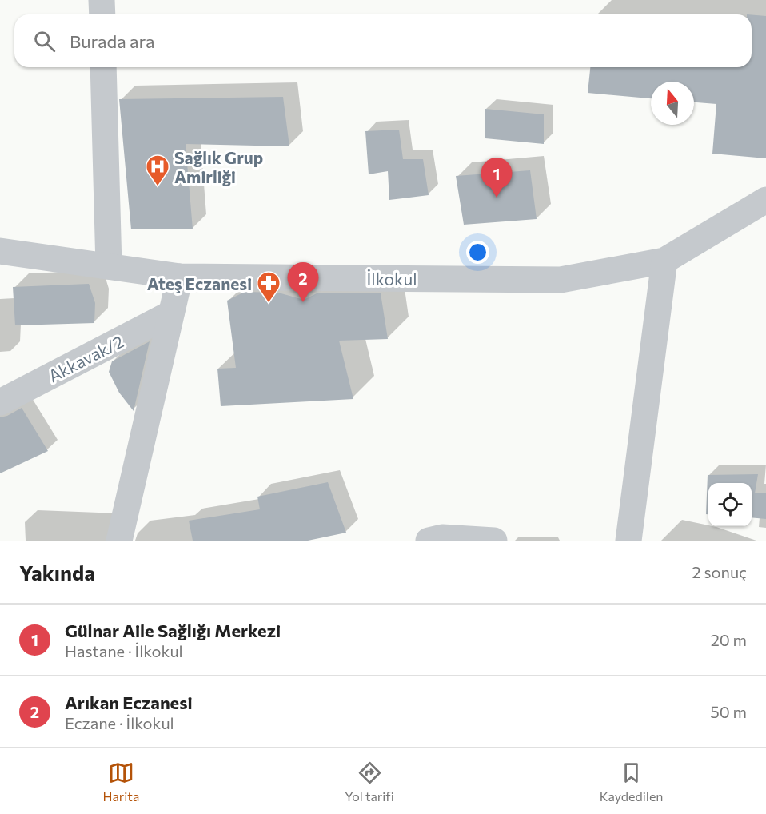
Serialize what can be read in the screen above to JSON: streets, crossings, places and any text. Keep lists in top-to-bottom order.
{
  "streets": {
    "street": ["İlkokul", "Akkavak/2"]
  },
  "places": {
    "hospital": ["Sağlık Grup Amirliği"],
    "pharmacy": ["Ateş Eczanesi"]
  },
  "north": "top",
  "page": {
    "search": "Burada ara",
    "pins": ["1", "2"],
    "heading": ["Yakında", "2 sonuç"],
    "list": [
      {
        "mark": "1",
        "name": "Gülnar Aile Sağlığı Merkezi",
        "note": "Hastane · İlkokul",
        "value": "20 m"
      },
      {
        "mark": "2",
        "name": "Arıkan Eczanesi",
        "note": "Eczane · İlkokul",
        "value": "50 m"
      }
    ],
    "nav": ["Harita", "Yol tarifi", "Kaydedilen"]
  }
}
